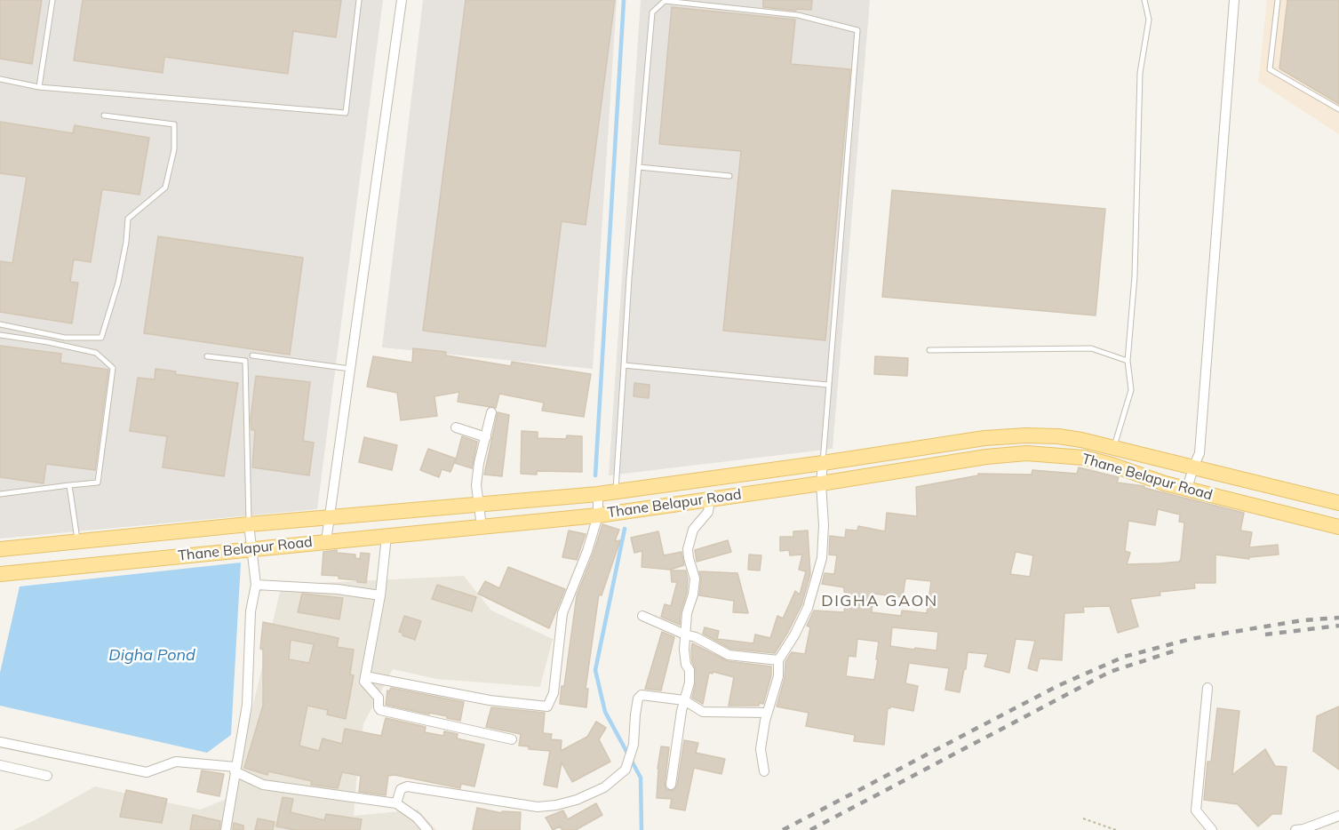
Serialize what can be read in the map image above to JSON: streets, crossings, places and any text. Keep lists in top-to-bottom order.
{
  "streets": {
    "main road": ["Thane Belapur Road"]
  },
  "districts": ["DIGHA GAON"],
  "water": ["Digha Pond"]
}
